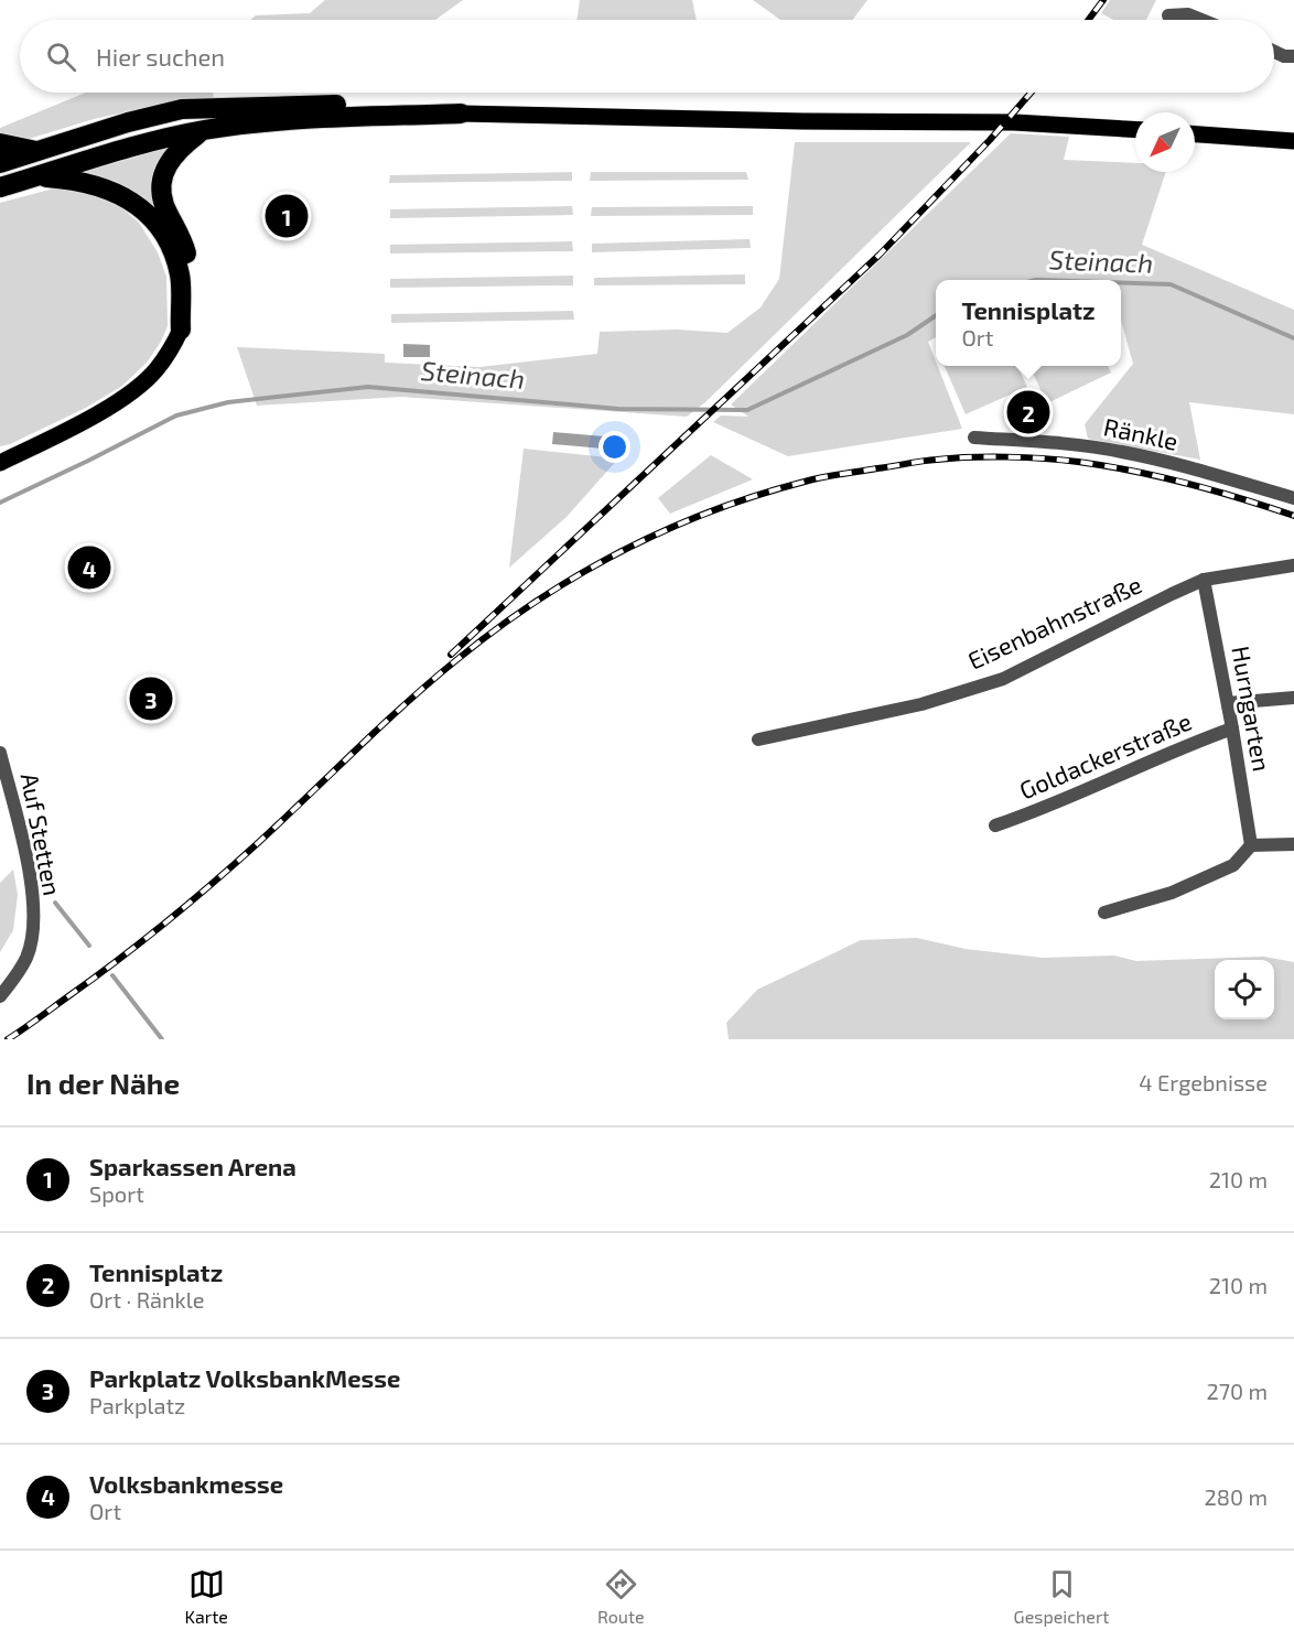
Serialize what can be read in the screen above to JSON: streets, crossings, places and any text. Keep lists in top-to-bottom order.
{
  "streets": {
    "street": [
      "Ränkle",
      "Eisenbahnstraße",
      "Hurngarten",
      "Goldackerstraße",
      "Auf Stetten"
    ]
  },
  "crossings": [
    ["Eisenbahnstraße", "Hurngarten"],
    ["Hurngarten", "Goldackerstraße"]
  ],
  "water": ["Steinach"],
  "north": "bottom left",
  "page": {
    "search": "Hier suchen",
    "pins": [
      "1",
      "2",
      "4",
      "3"
    ],
    "popup": ["Tennisplatz", "Ort"],
    "heading": ["In der Nähe", "4 Ergebnisse"],
    "list": [
      {
        "mark": "1",
        "name": "Sparkassen Arena",
        "note": "Sport",
        "value": "210 m"
      },
      {
        "mark": "2",
        "name": "Tennisplatz",
        "note": "Ort · Ränkle",
        "value": "210 m"
      },
      {
        "mark": "3",
        "name": "Parkplatz VolksbankMesse",
        "note": "Parkplatz",
        "value": "270 m"
      },
      {
        "mark": "4",
        "name": "Volksbankmesse",
        "note": "Ort",
        "value": "280 m"
      }
    ],
    "nav": ["Karte", "Route", "Gespeichert"]
  }
}
